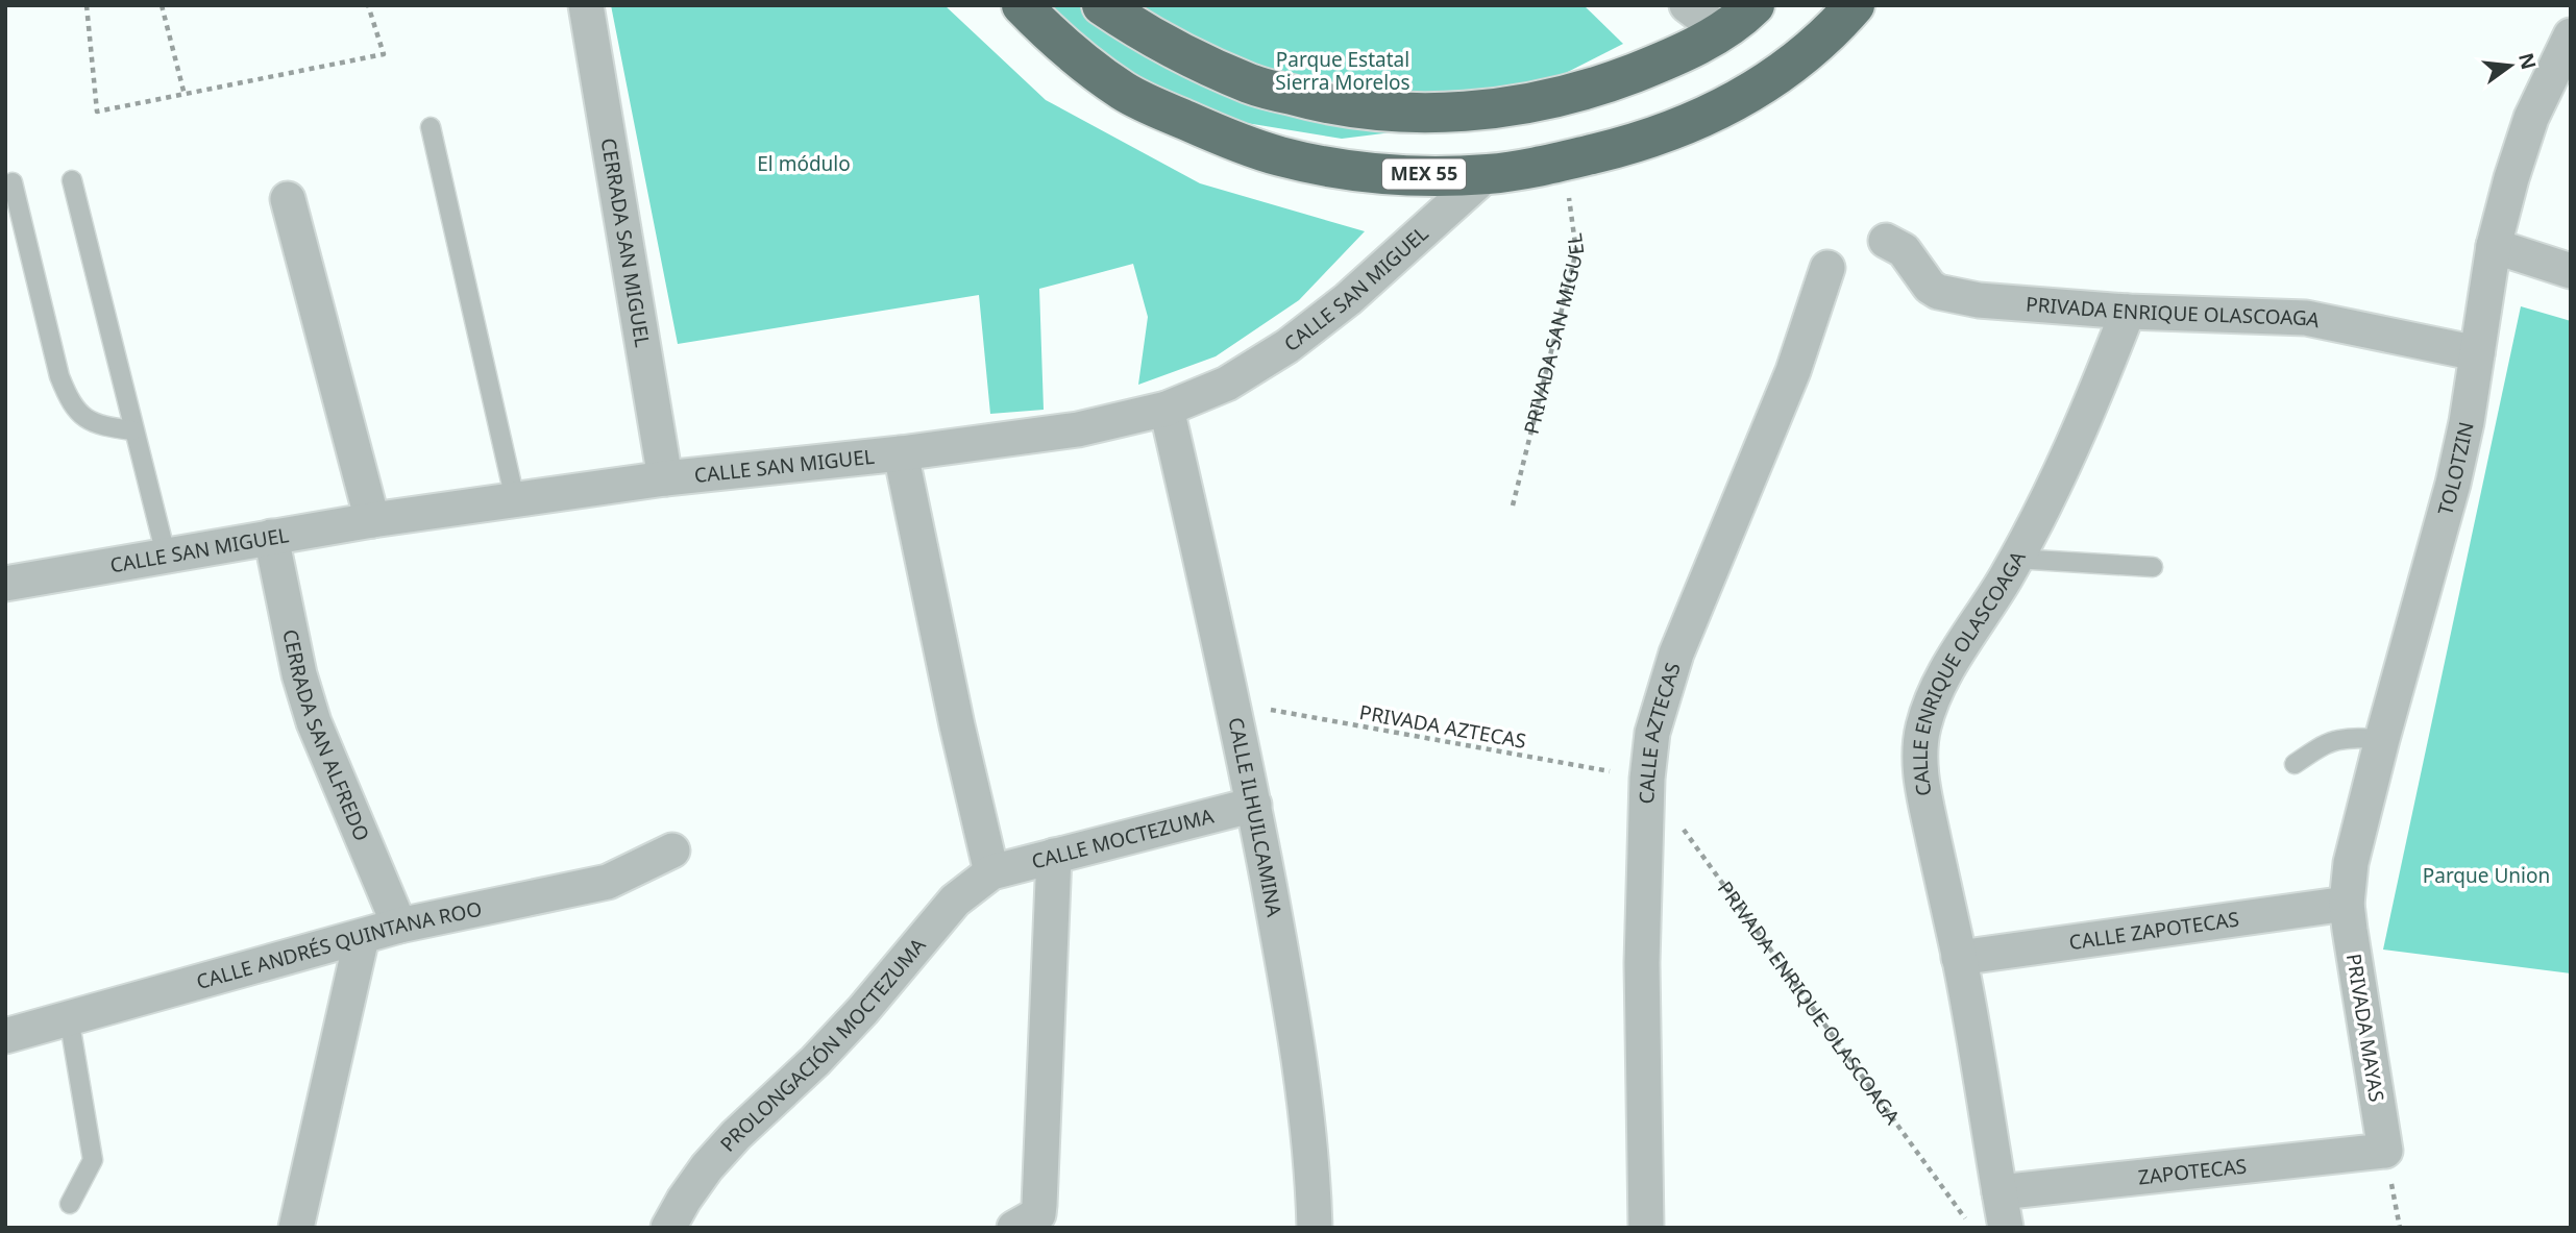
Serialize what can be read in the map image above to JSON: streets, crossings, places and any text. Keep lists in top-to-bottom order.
{
  "streets": {
    "highway": ["MEX 55"],
    "street": [
      "CERRADA SAN MIGUEL",
      "CALLE SAN MIGUEL",
      "PRIVADA ENRIQUE OLASCOAGA",
      "TOLOTZIN",
      "CALLE ENRIQUE OLASCOAGA",
      "CERRADA SAN ALFREDO",
      "CALLE AZTECAS",
      "CALLE ILHUILCAMINA",
      "CALLE MOCTEZUMA",
      "CALLE ZAPOTECAS",
      "CALLE ANDRÉS QUINTANA ROO",
      "PRIVADA MAYAS",
      "PROLONGACIÓN MOCTEZUMA",
      "ZAPOTECAS"
    ],
    "path": ["PRIVADA SAN MIGUEL", "PRIVADA AZTECAS"]
  },
  "crossings": [
    ["MEX 55", "CALLE SAN MIGUEL"],
    ["MEX 55", "PRIVADA SAN MIGUEL"],
    ["CERRADA SAN MIGUEL", "CALLE SAN MIGUEL"],
    ["CALLE SAN MIGUEL", "CERRADA SAN ALFREDO"],
    ["CALLE SAN MIGUEL", "CALLE ILHUILCAMINA"],
    ["PRIVADA ENRIQUE OLASCOAGA", "TOLOTZIN"],
    ["PRIVADA ENRIQUE OLASCOAGA", "CALLE ENRIQUE OLASCOAGA"],
    ["PRIVADA ENRIQUE OLASCOAGA", "PRIVADA AZTECAS"],
    ["PRIVADA ENRIQUE OLASCOAGA", "CALLE AZTECAS"],
    ["TOLOTZIN", "CALLE ZAPOTECAS"],
    ["TOLOTZIN", "PRIVADA MAYAS"],
    ["CALLE ENRIQUE OLASCOAGA", "CALLE ZAPOTECAS"],
    ["CALLE ENRIQUE OLASCOAGA", "ZAPOTECAS"],
    ["PRIVADA AZTECAS", "CALLE AZTECAS"],
    ["PRIVADA AZTECAS", "CALLE ILHUILCAMINA"],
    ["CERRADA SAN ALFREDO", "CALLE ANDRÉS QUINTANA ROO"],
    ["CALLE ILHUILCAMINA", "CALLE MOCTEZUMA"],
    ["CALLE MOCTEZUMA", "PROLONGACIÓN MOCTEZUMA"],
    ["CALLE ZAPOTECAS", "PRIVADA MAYAS"],
    ["PRIVADA MAYAS", "ZAPOTECAS"]
  ],
  "parks": ["Parque Estatal Sierra Morelos", "El módulo", "Parque Union"],
  "north": "right"
}
